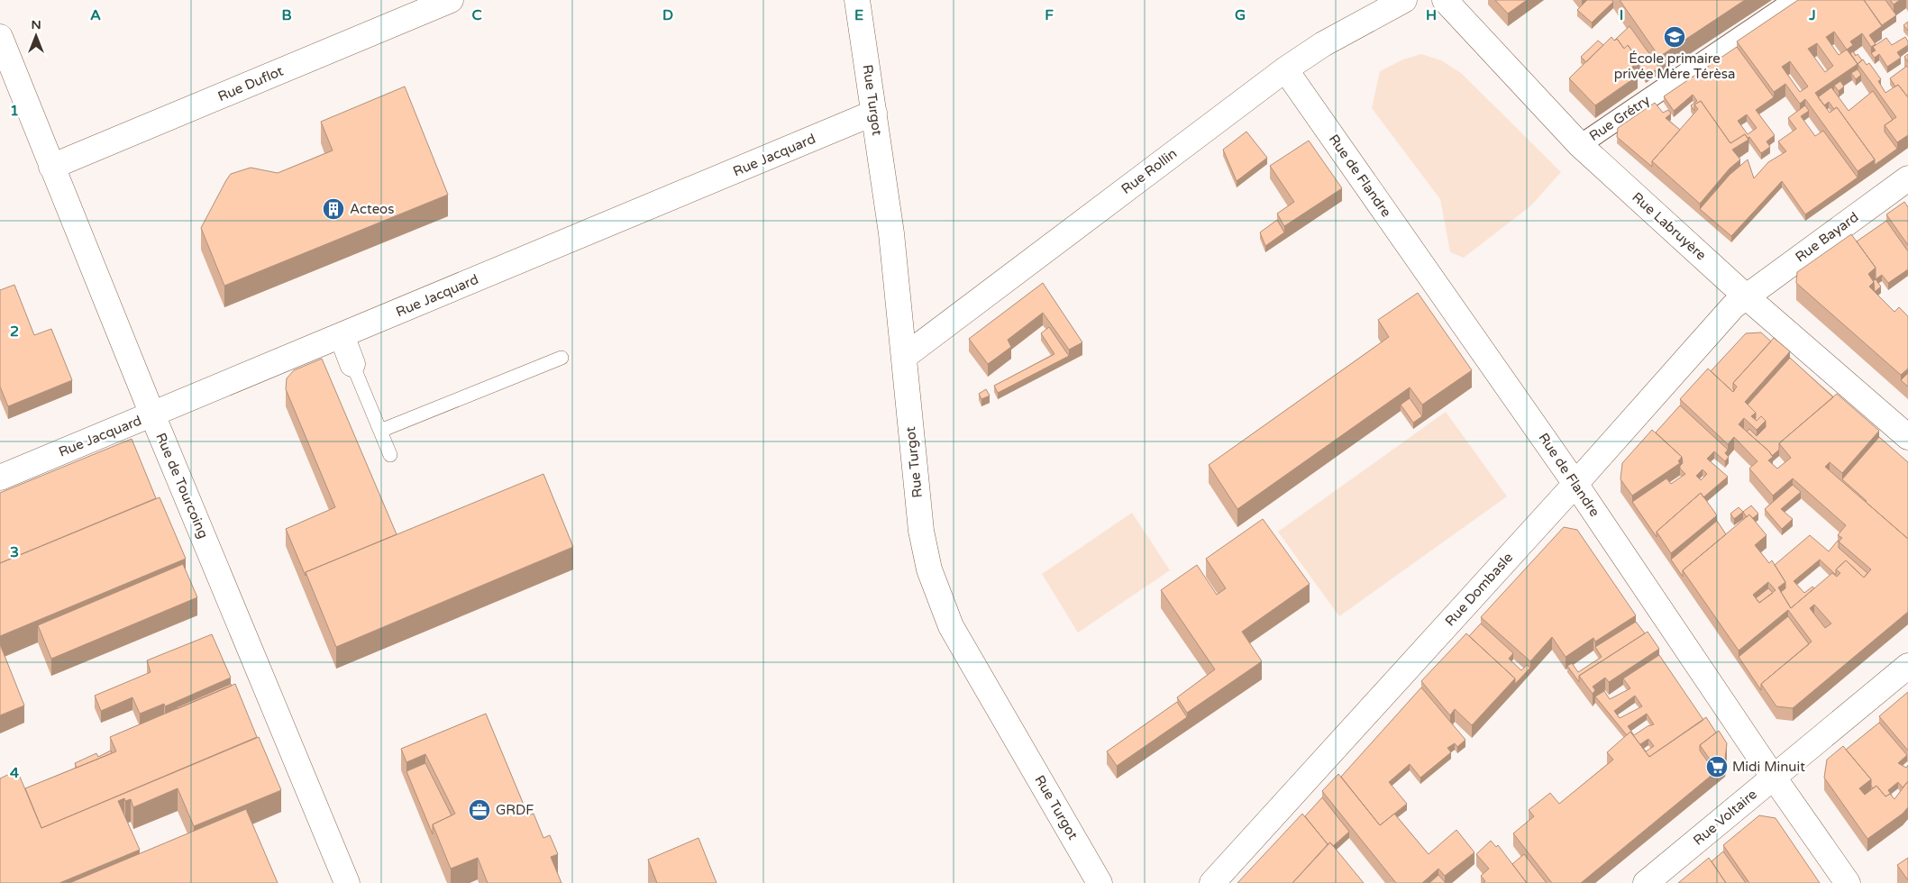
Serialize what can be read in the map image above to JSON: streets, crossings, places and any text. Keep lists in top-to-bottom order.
{
  "streets": {
    "street": [
      "Rue Duflot",
      "Rue Turgot",
      "Rue Grétry",
      "Rue Jacquard",
      "Rue Rollin",
      "Rue de Flandre",
      "Rue Labruyère",
      "Rue Bayard",
      "Rue de Tourcoing",
      "Rue Dombasle",
      "Rue Voltaire"
    ]
  },
  "crossings": [
    ["Rue Duflot", "Rue de Tourcoing"],
    ["Rue Turgot", "Rue Jacquard"],
    ["Rue Turgot", "Rue Rollin"],
    ["Rue Grétry", "Rue Labruyère"],
    ["Rue Jacquard", "Rue de Tourcoing"],
    ["Rue Rollin", "Rue de Flandre"],
    ["Rue de Flandre", "Rue Dombasle"],
    ["Rue de Flandre", "Rue Voltaire"],
    ["Rue Labruyère", "Rue Bayard"],
    ["Rue Labruyère", "Rue Dombasle"],
    ["Rue Bayard", "Rue Dombasle"]
  ],
  "places": {
    "school or university": ["École primaire privée Mère Térèsa"],
    "building": ["Acteos"],
    "supermarket": ["Midi Minuit"],
    "office": ["GRDF"]
  },
  "north": "top",
  "grid": {
    "columns": [
      "A",
      "B",
      "C",
      "D",
      "E",
      "F",
      "G",
      "H",
      "I",
      "J"
    ],
    "rows": [
      "1",
      "2",
      "3",
      "4"
    ]
  }
}
